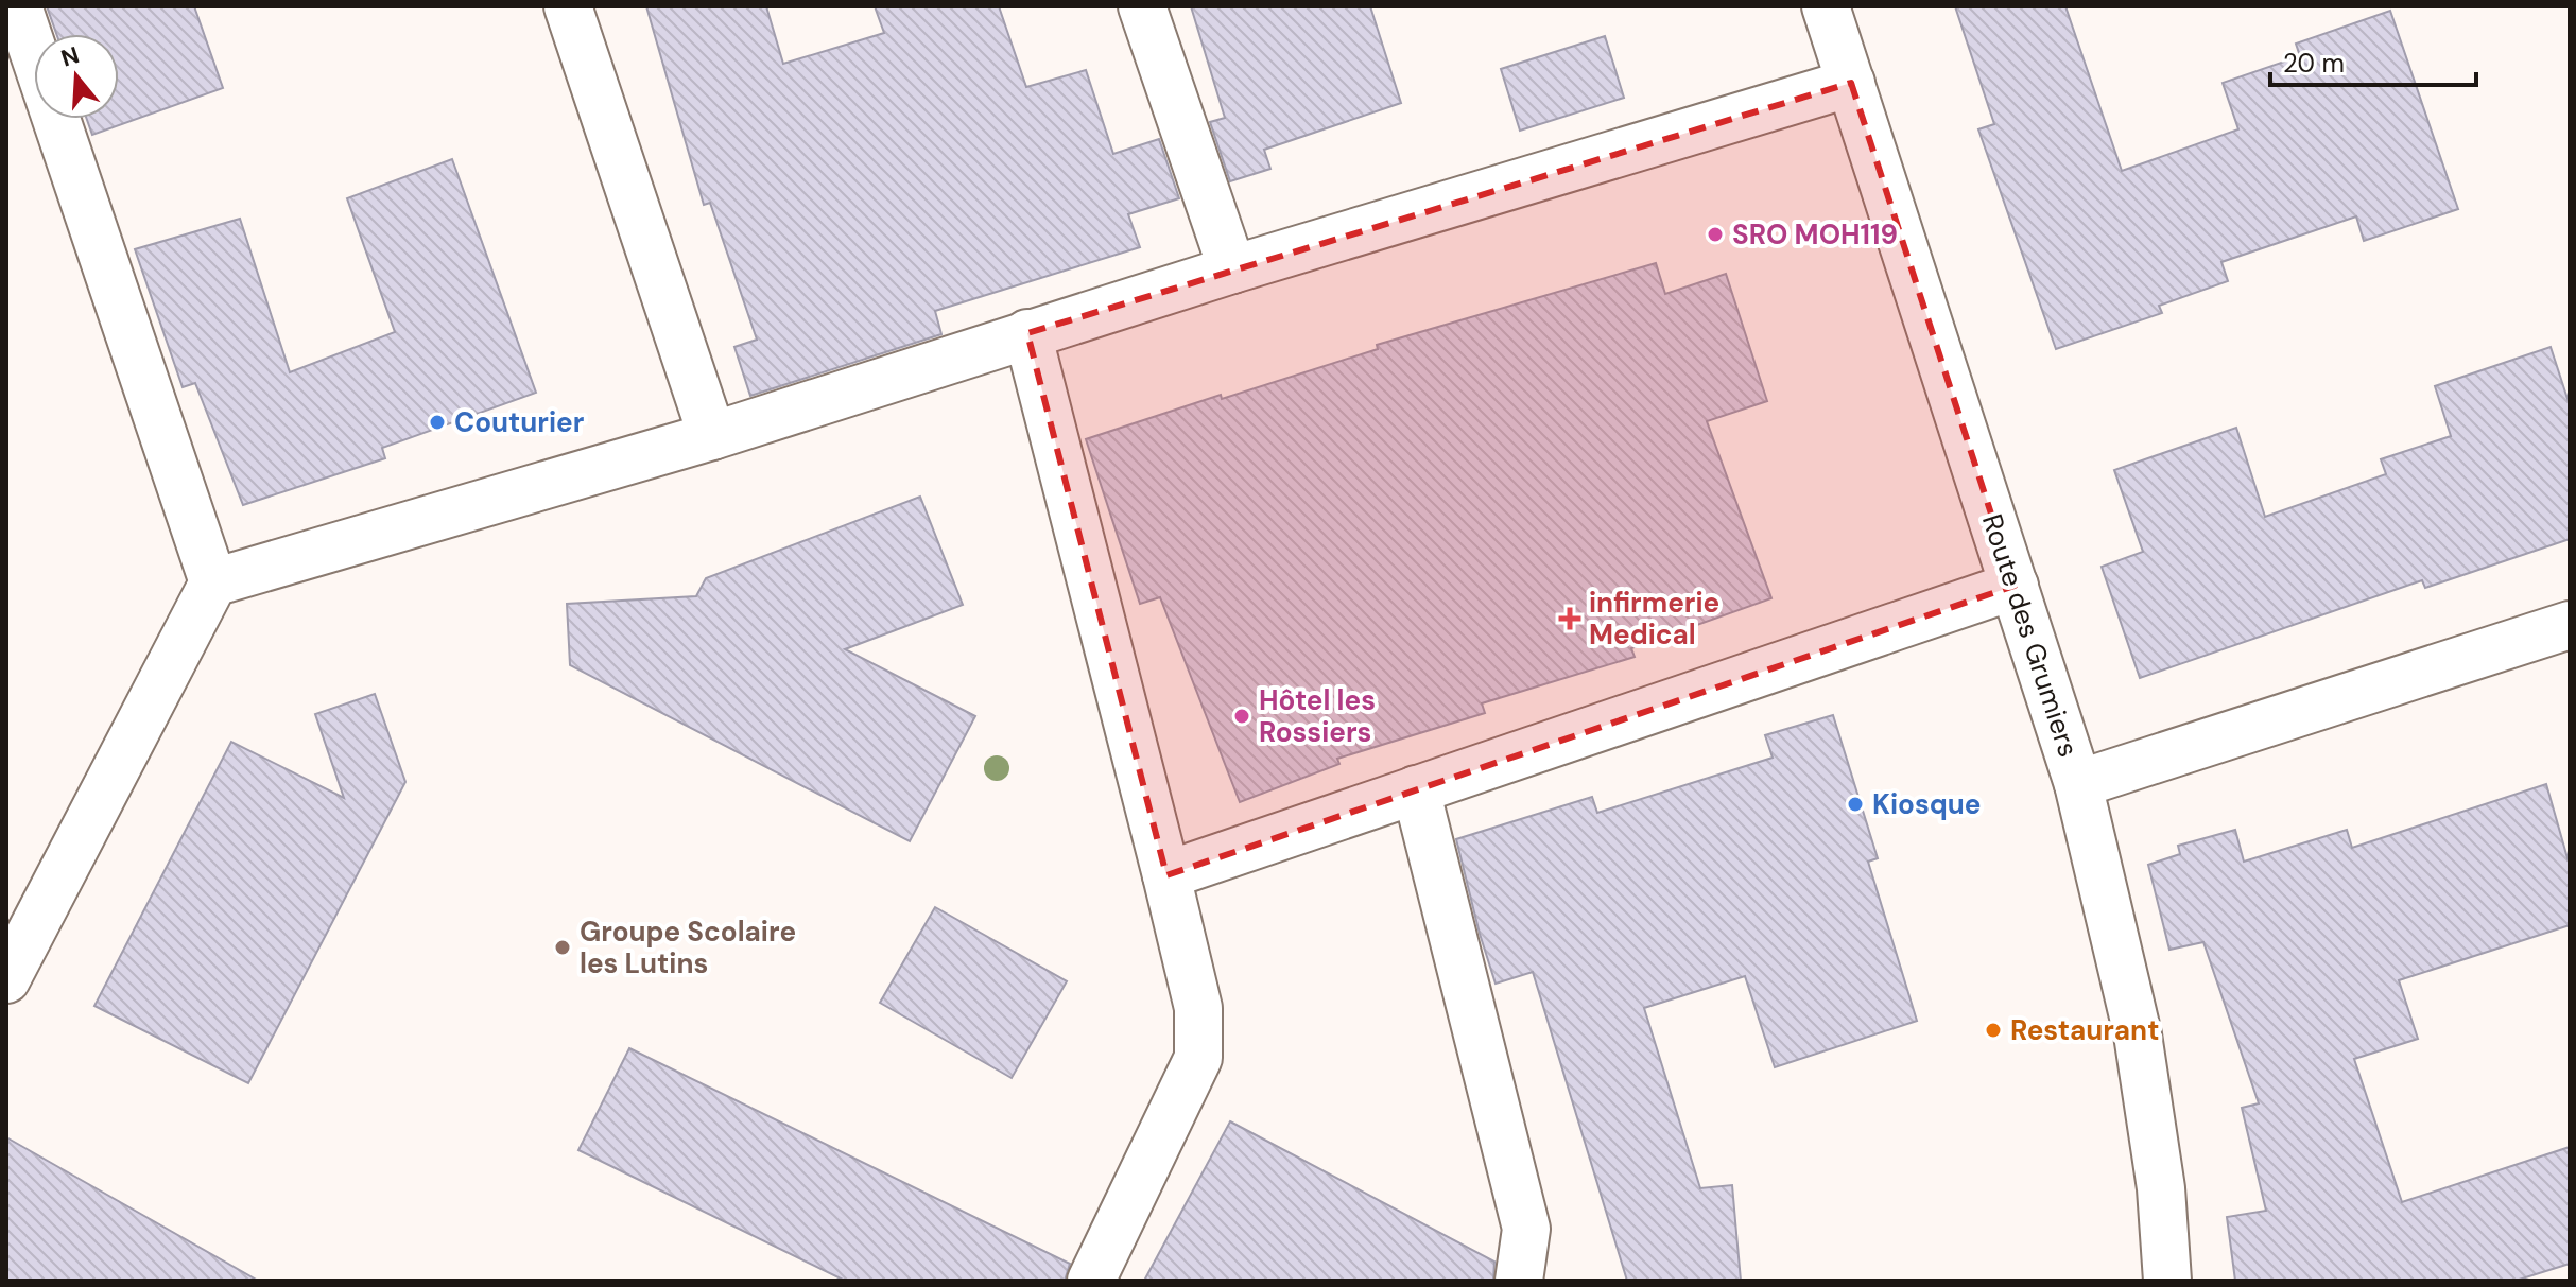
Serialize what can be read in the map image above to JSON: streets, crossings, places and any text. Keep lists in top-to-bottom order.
{
  "streets": {
    "street": ["Route des Grumiers"]
  },
  "places": {
    "other": [
      "SRO MOH119",
      "Couturier",
      "Hôtel les Rossiers",
      "Kiosque",
      "Groupe Scolaire les Lutins",
      "Restaurant"
    ],
    "health": ["infirmerie Medical"]
  },
  "scale_bar": "20 m",
  "north": "top"
}
